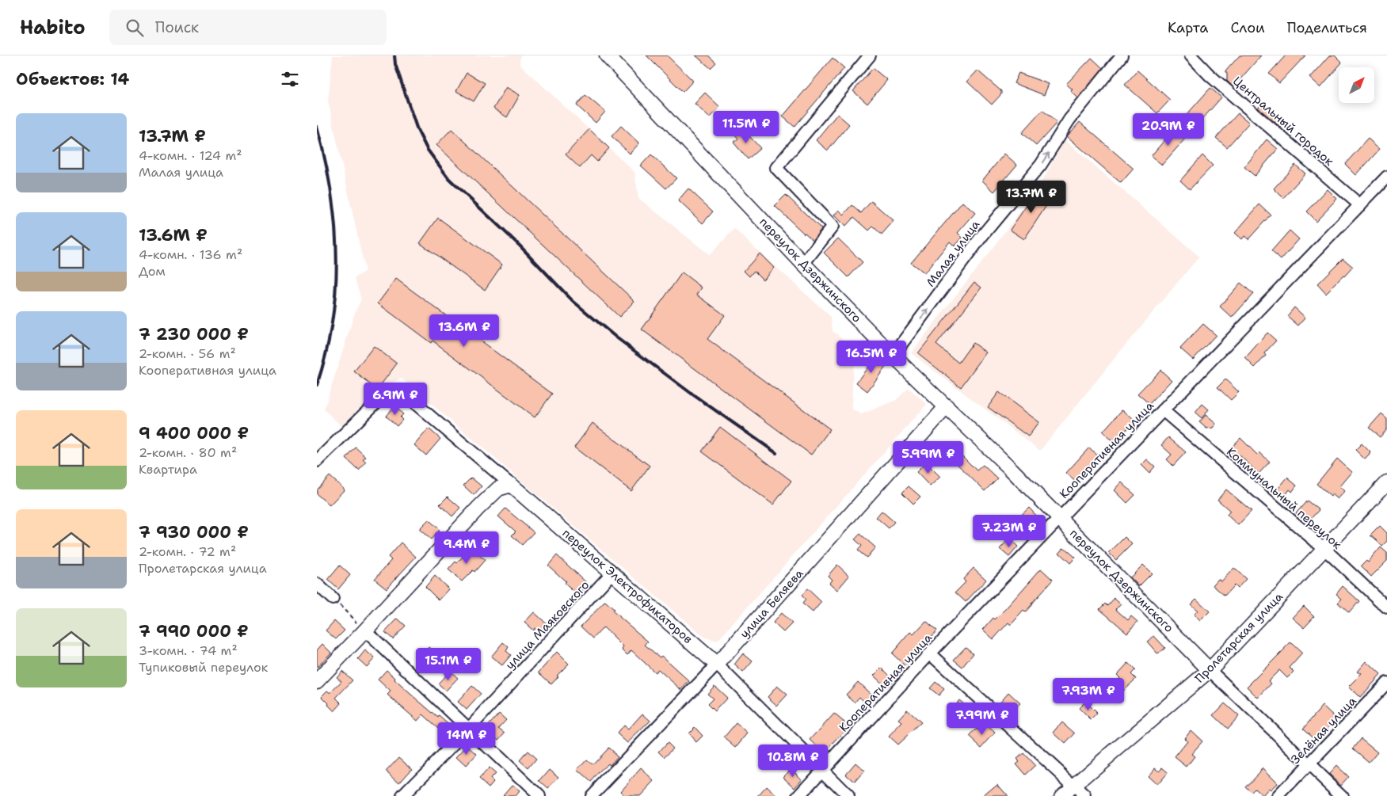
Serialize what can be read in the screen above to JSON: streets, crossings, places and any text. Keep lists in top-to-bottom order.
{
  "streets": {
    "street": [
      "Центральный городок",
      "Малая улица",
      "переулок Дзержинского",
      "Кооперативная улица",
      "Коммунальный переулок",
      "переулок Электрофикаторов",
      "улица Беляева",
      "улица Маяковского",
      "Пролетарская улица",
      "Зелёная улица"
    ]
  },
  "crossings": [
    ["Центральный городок", "Кооперативная улица"],
    ["Малая улица", "переулок Дзержинского"],
    ["переулок Дзержинского", "Кооперативная улица"],
    ["переулок Дзержинского", "улица Беляева"],
    ["переулок Дзержинского", "Пролетарская улица"],
    ["переулок Дзержинского", "Зелёная улица"],
    ["Кооперативная улица", "Коммунальный переулок"],
    ["Кооперативная улица", "переулок Электрофикаторов"],
    ["Коммунальный переулок", "Пролетарская улица"],
    ["переулок Электрофикаторов", "улица Беляева"],
    ["переулок Электрофикаторов", "улица Маяковского"]
  ],
  "one_way": ["Малая улица"],
  "north": "top right",
  "page": {
    "header": "Habito",
    "search": "Поиск",
    "nav": ["Карта", "Слои", "Поделиться"],
    "heading": "Объектов: 14",
    "list": [
      {
        "name": "13.7M ₽",
        "note": "4-комн. · 124 m² · Малая улица"
      },
      {
        "name": "13.6M ₽",
        "note": "4-комн. · 136 m² · Дом"
      },
      {
        "name": "7 230 000 ₽",
        "note": "2-комн. · 56 m² · Кооперативная улица"
      },
      {
        "name": "9 400 000 ₽",
        "note": "2-комн. · 80 m² · Квартира"
      },
      {
        "name": "7 930 000 ₽",
        "note": "2-комн. · 72 m² · Пролетарская улица"
      },
      {
        "name": "7 990 000 ₽",
        "note": "3-комн. · 74 m² · Тупиковый переулок"
      }
    ],
    "price": [
      "11.5M ₽",
      "20.9M ₽",
      "13.7M ₽",
      "13.6M ₽",
      "16.5M ₽",
      "6.9M ₽",
      "5.99M ₽",
      "7.23M ₽",
      "9.4M ₽",
      "15.1M ₽",
      "7.93M ₽",
      "7.99M ₽",
      "14M ₽",
      "10.8M ₽"
    ]
  }
}
